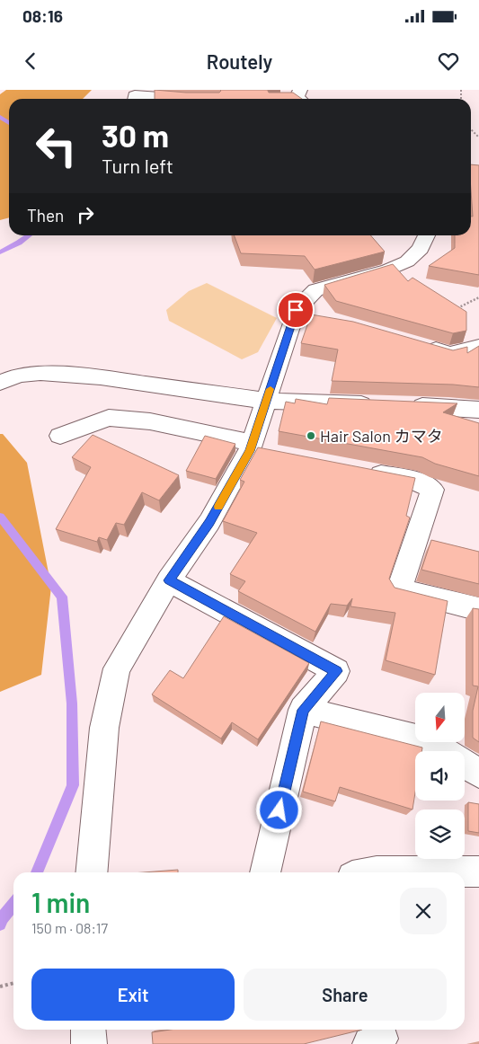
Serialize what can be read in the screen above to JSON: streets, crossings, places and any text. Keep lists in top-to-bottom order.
{
  "places": ["Hair Salon カマタ"],
  "north": "bottom",
  "page": {
    "status": "08:16",
    "header": "Routely",
    "turn": ["30 m", "Turn left"],
    "then": "Then",
    "heading": ["1 min", "150 m · 08:17"],
    "buttons": ["Exit", "Share"]
  }
}
